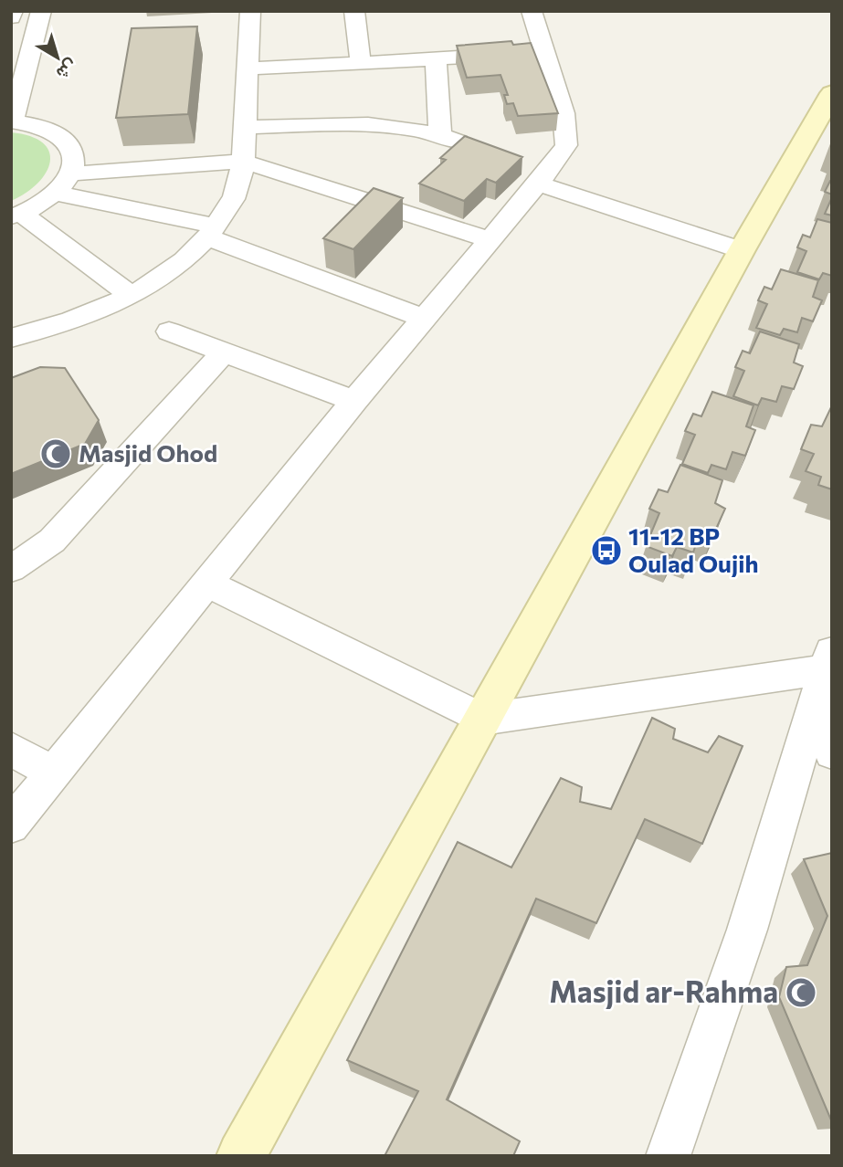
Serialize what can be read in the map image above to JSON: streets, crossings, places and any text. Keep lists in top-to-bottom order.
{
  "places": {
    "mosque": ["Masjid Ohod", "Masjid ar-Rahma"],
    "bus stop": ["11-12 BP Oulad Oujih"]
  },
  "north": "bottom right"
}
